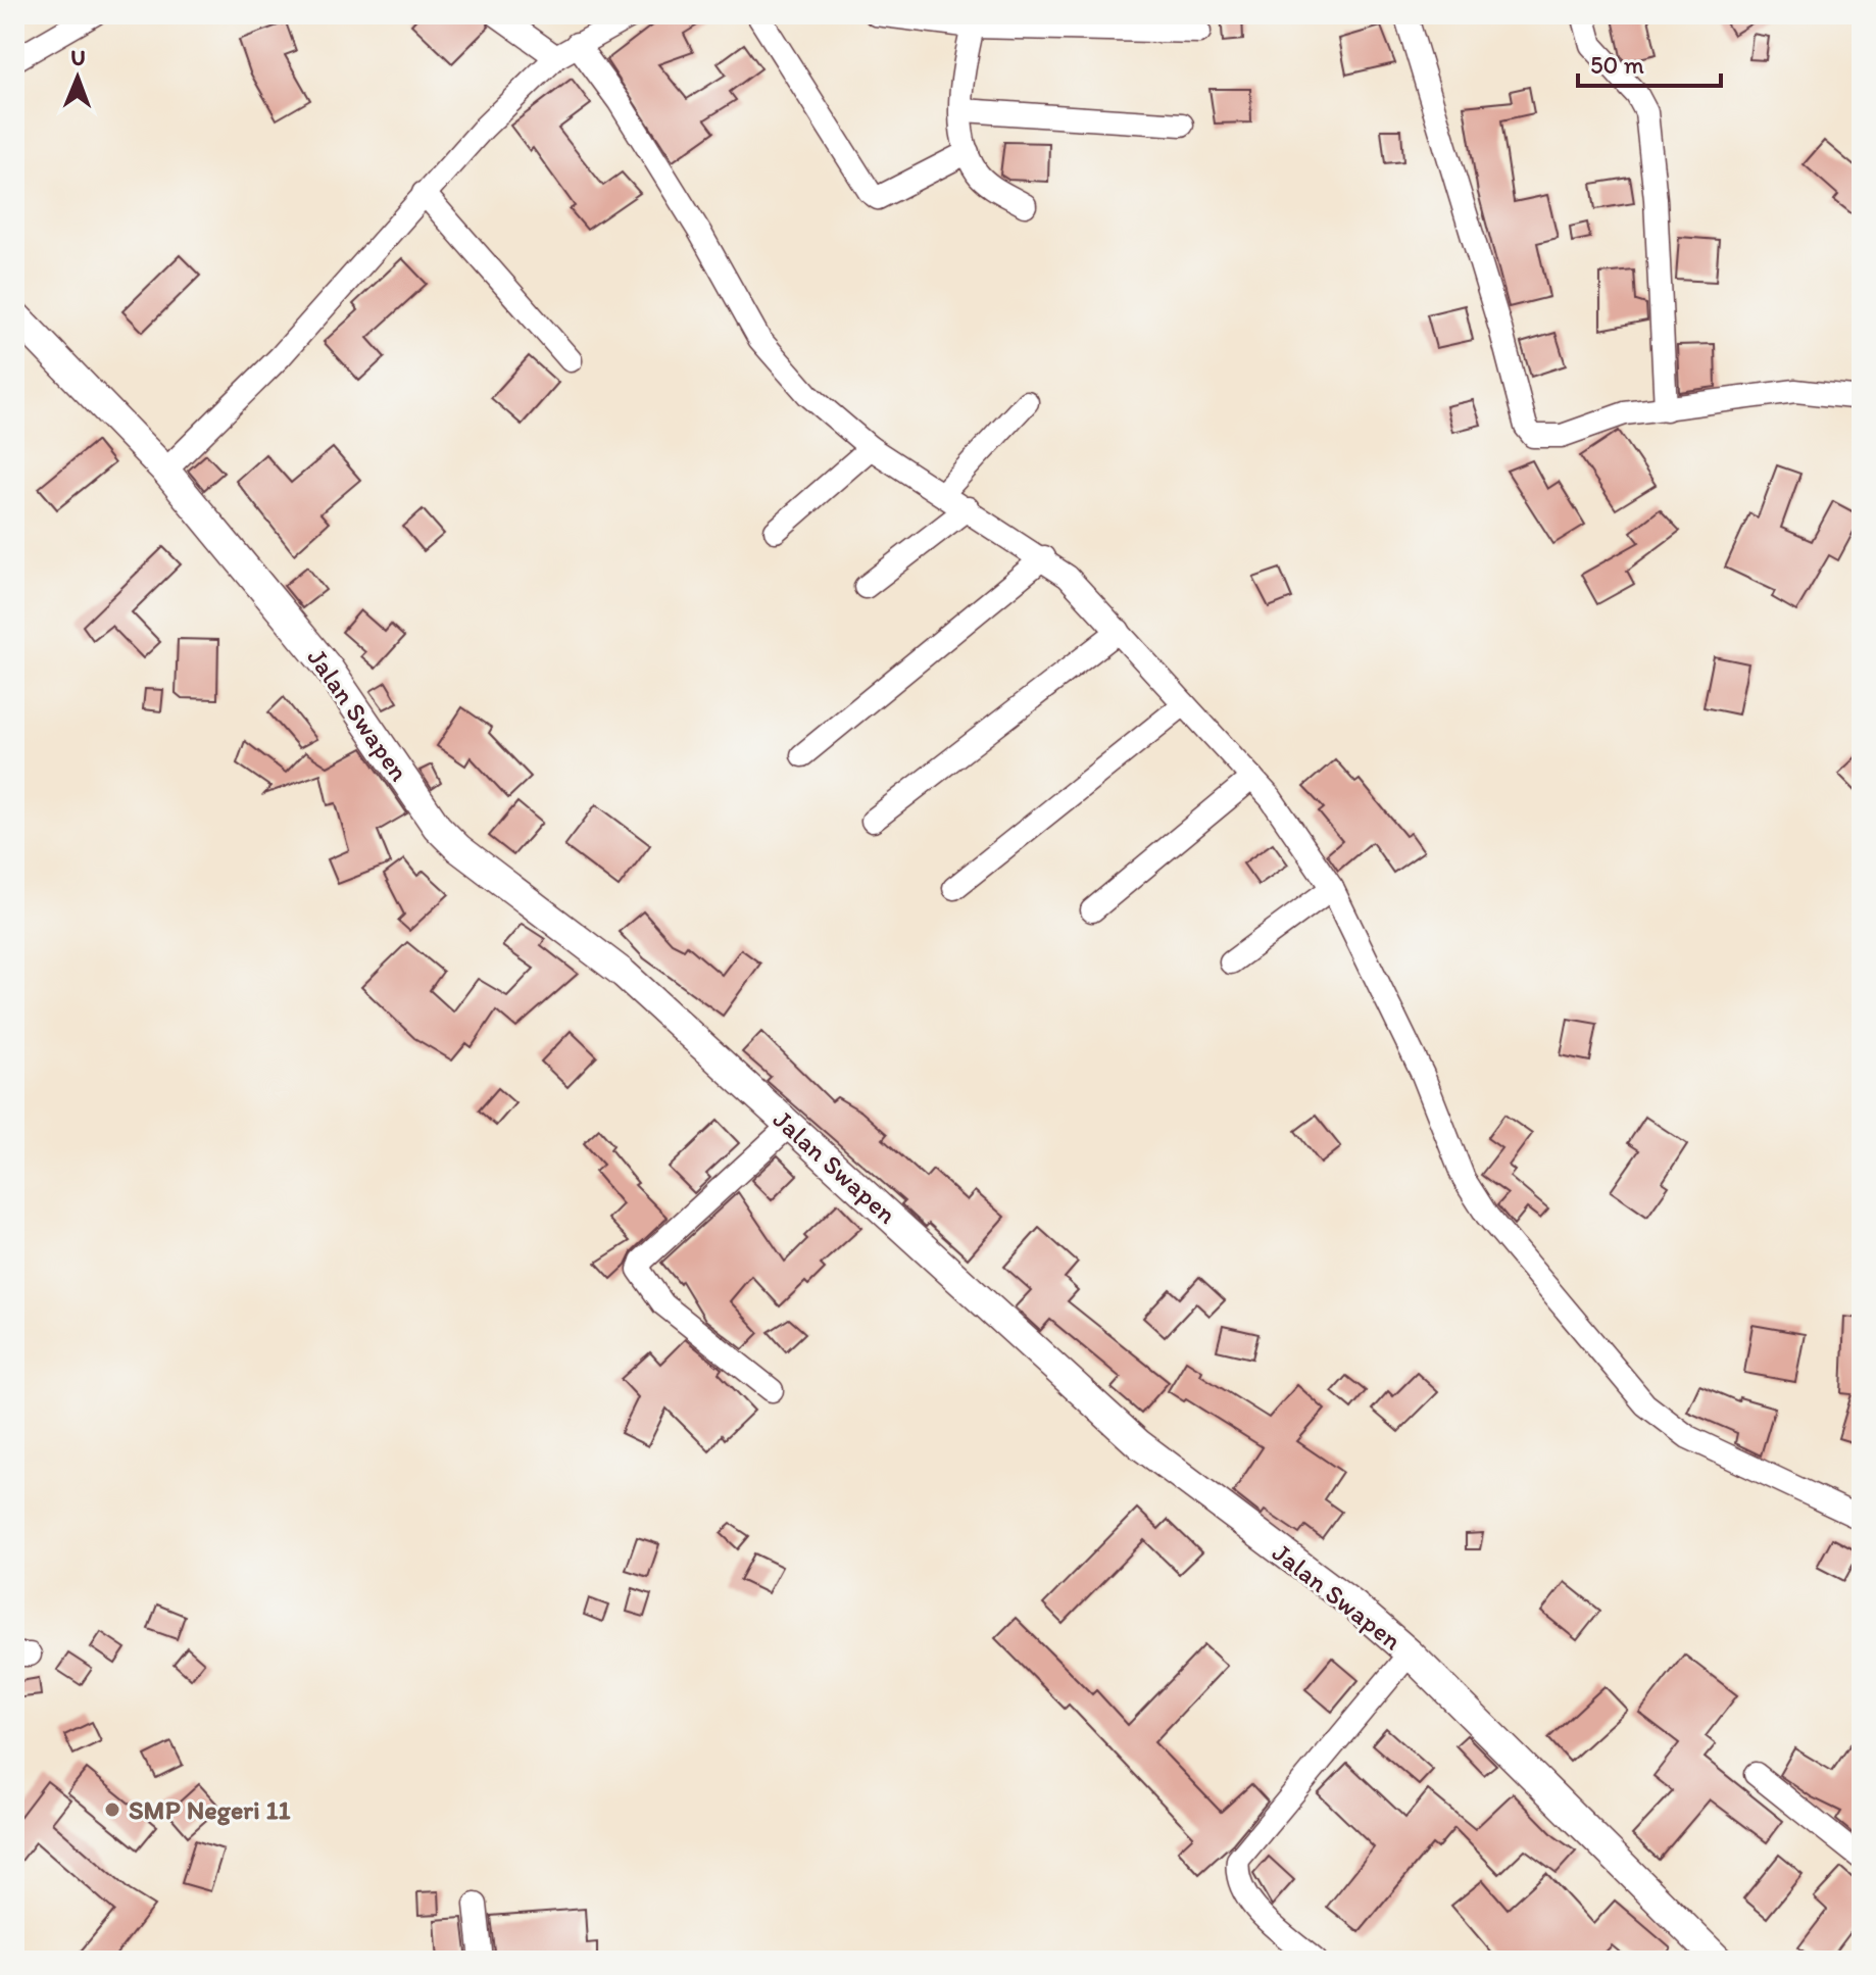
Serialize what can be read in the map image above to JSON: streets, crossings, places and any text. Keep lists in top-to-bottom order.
{
  "streets": {
    "main road": ["Jalan Swapen"]
  },
  "places": ["SMP Negeri 11"],
  "scale_bar": "50 m",
  "north": "top"
}
